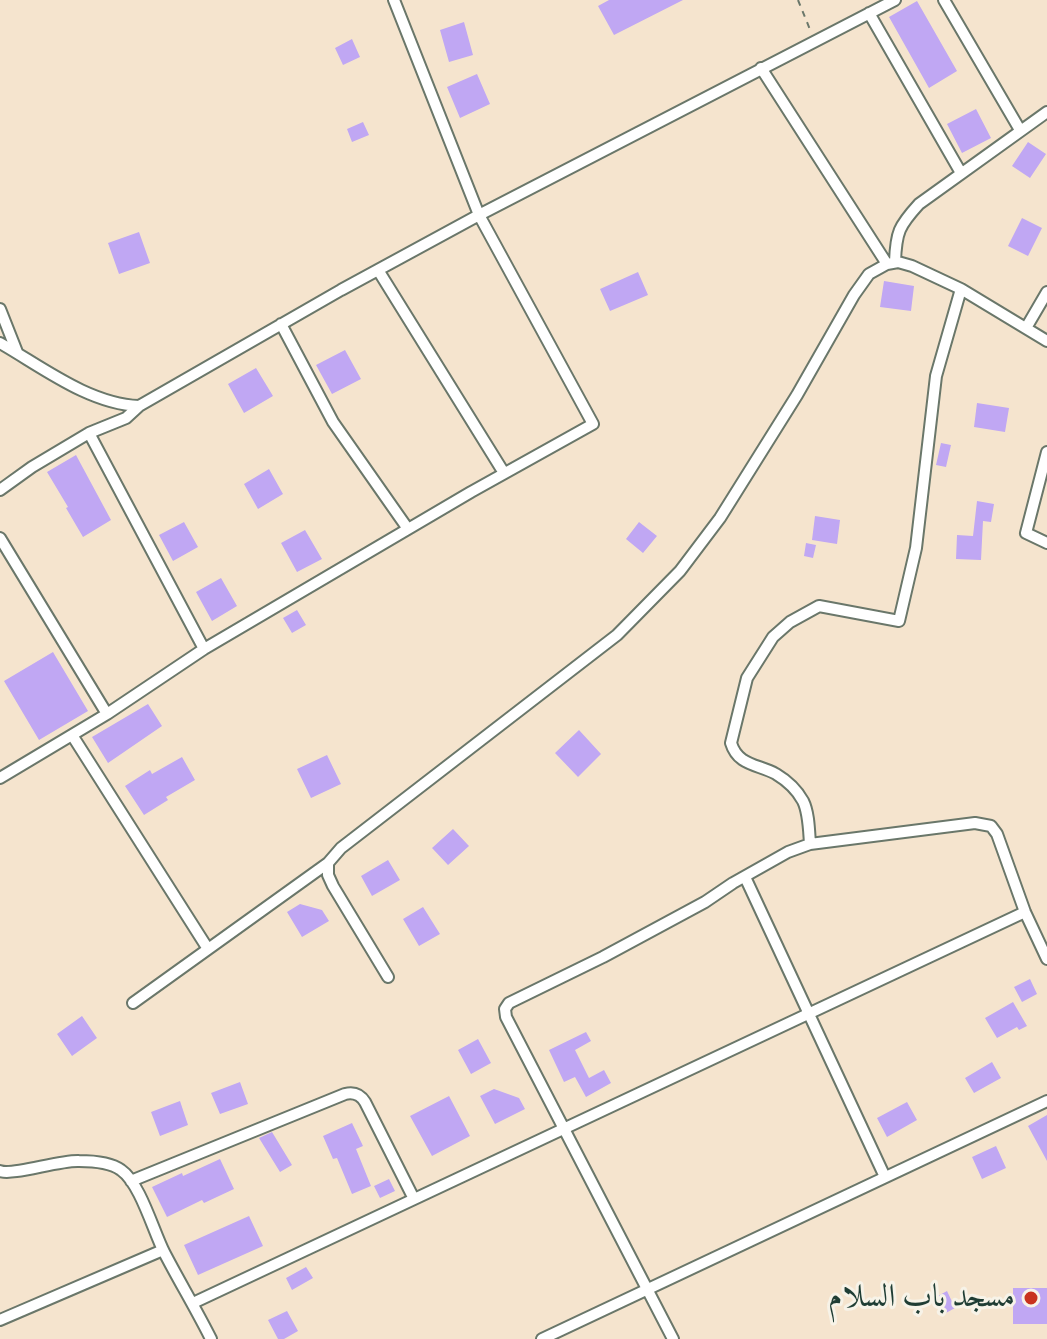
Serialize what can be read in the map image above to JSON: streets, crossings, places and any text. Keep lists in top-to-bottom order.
{
  "places": ["مسجد باب السلام"]
}
